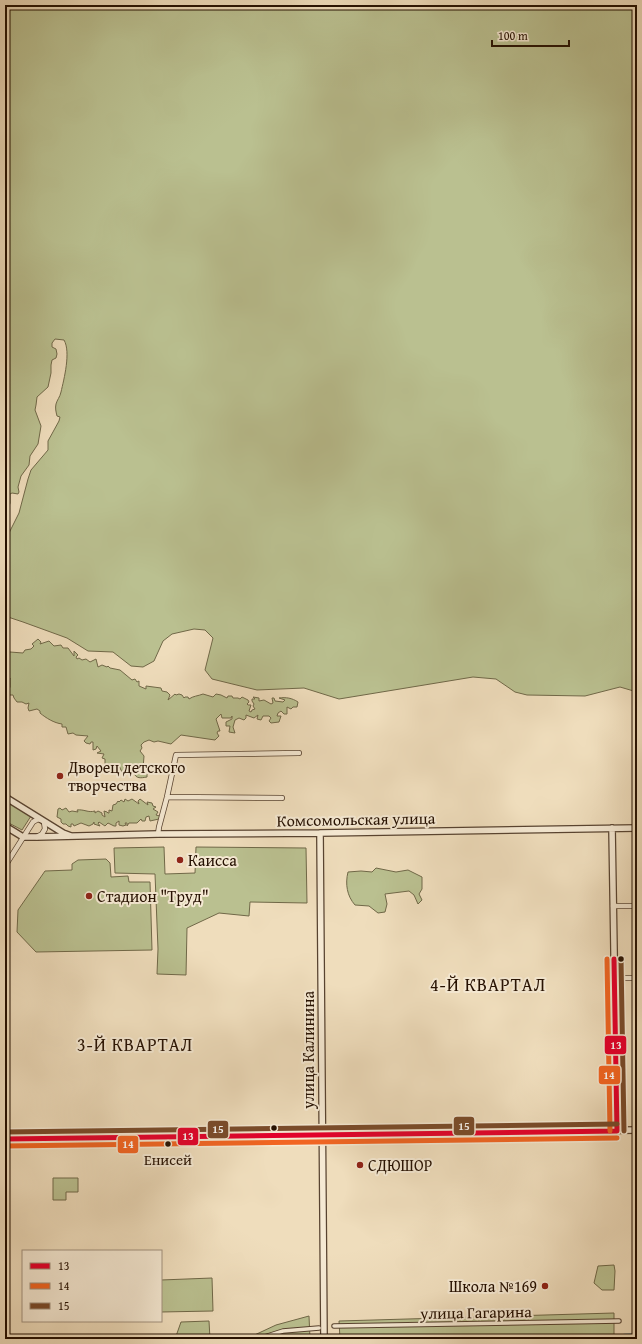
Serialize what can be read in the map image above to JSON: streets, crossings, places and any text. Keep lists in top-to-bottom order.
{
  "streets": {
    "street": ["Комсомольская улица", "улица Калинина", "улица Гагарина"]
  },
  "crossings": [
    ["Комсомольская улица", "улица Калинина"]
  ],
  "districts": ["4-Й КВАРТАЛ", "3-Й КВАРТАЛ"],
  "places": [
    "Дворец детского творчества",
    "Каисса",
    "Стадион \"Труд\"",
    "Енисей",
    "СДЮШОР",
    "Школа №169"
  ],
  "lines": ["transit line 13", "transit line 14", "transit line 15"],
  "legend": ["13", "14", "15"],
  "scale_bar": "100 m"
}
